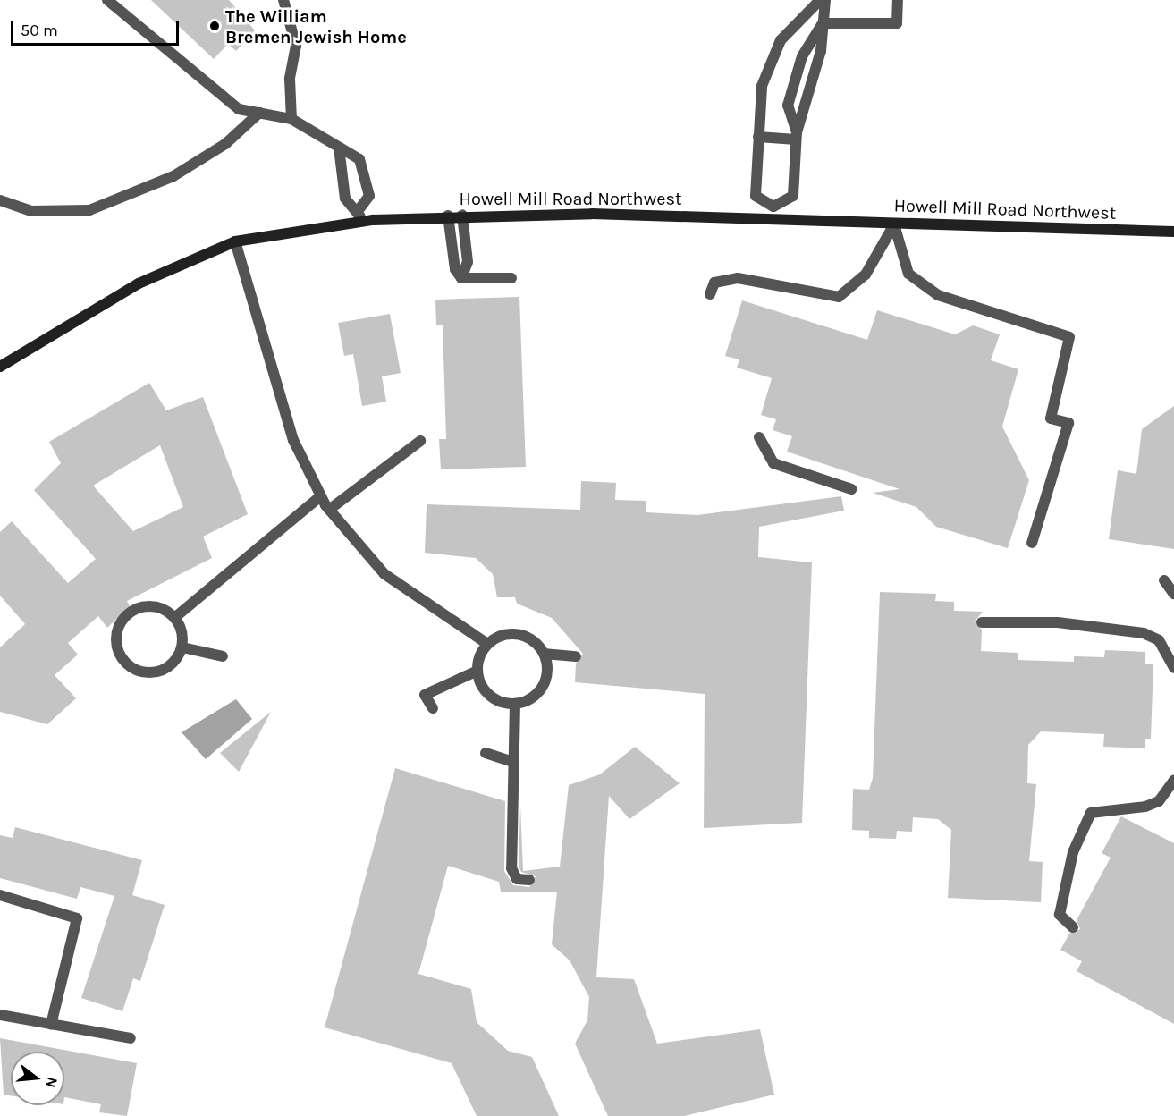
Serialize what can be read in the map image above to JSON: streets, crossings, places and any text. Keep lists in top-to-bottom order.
{
  "streets": {
    "main road": ["Howell Mill Road Northwest"]
  },
  "places": ["The William Bremen Jewish Home"],
  "scale_bar": "50 m",
  "north": "right"
}
